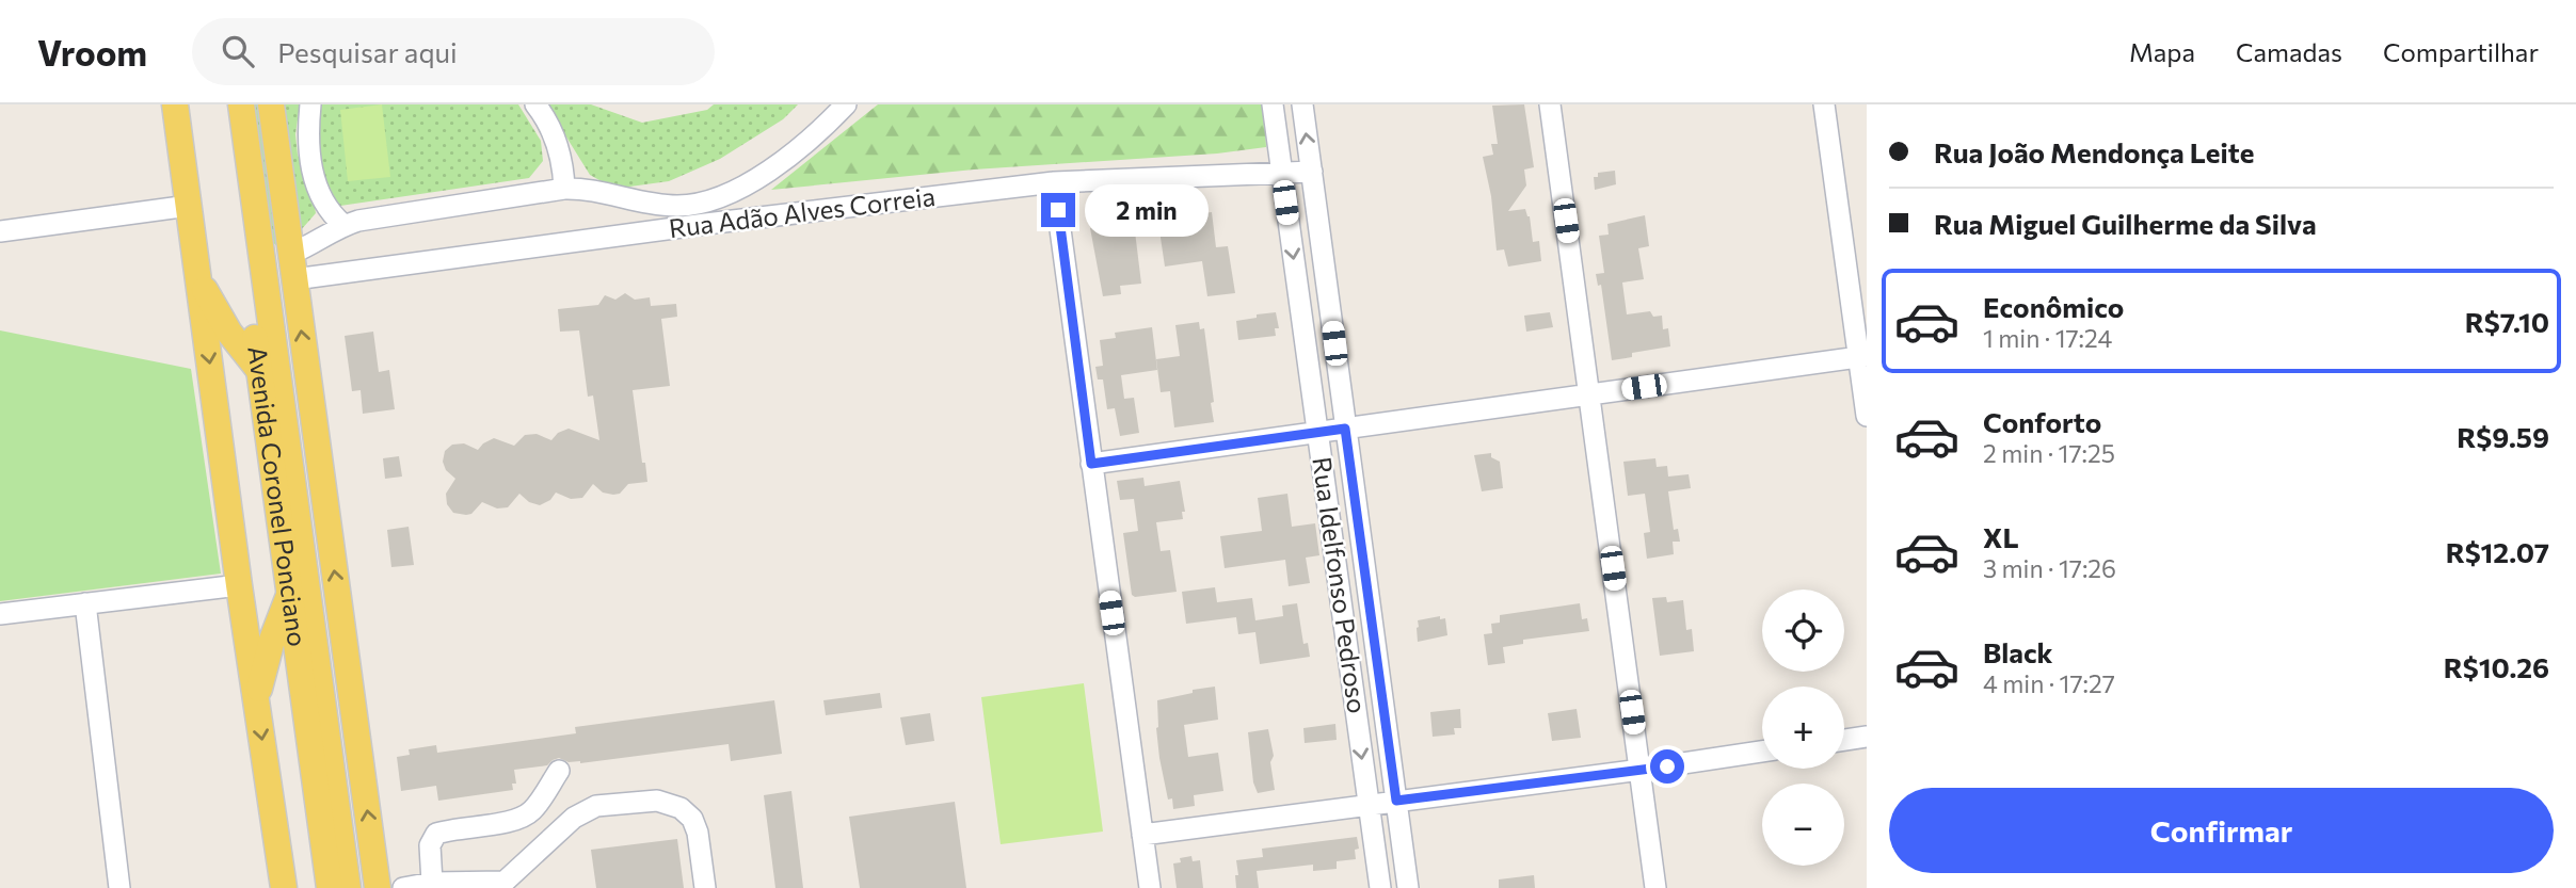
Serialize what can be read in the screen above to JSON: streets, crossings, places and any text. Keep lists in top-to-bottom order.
{
  "streets": {
    "main road": ["Avenida Coronel Ponciano"],
    "street": ["Rua Adão Alves Correia", "Rua Idelfonso Pedroso"]
  },
  "crossings": [
    ["Rua Adão Alves Correia", "Rua Idelfonso Pedroso"]
  ],
  "page": {
    "header": "Vroom",
    "search": "Pesquisar aqui",
    "nav": ["Mapa", "Camadas", "Compartilhar"],
    "banner": ["Rua João Mendonça Leite", "Rua Miguel Guilherme da Silva"],
    "bubble": "2 min",
    "list": [
      {
        "name": "Econômico",
        "note": "1 min · 17:24",
        "value": "R$7.10"
      },
      {
        "name": "Conforto",
        "note": "2 min · 17:25",
        "value": "R$9.59"
      },
      {
        "name": "XL",
        "note": "3 min · 17:26",
        "value": "R$12.07"
      },
      {
        "name": "Black",
        "note": "4 min · 17:27",
        "value": "R$10.26"
      }
    ],
    "map_buttons": ["+", "−"],
    "buttons": "Confirmar"
  }
}
